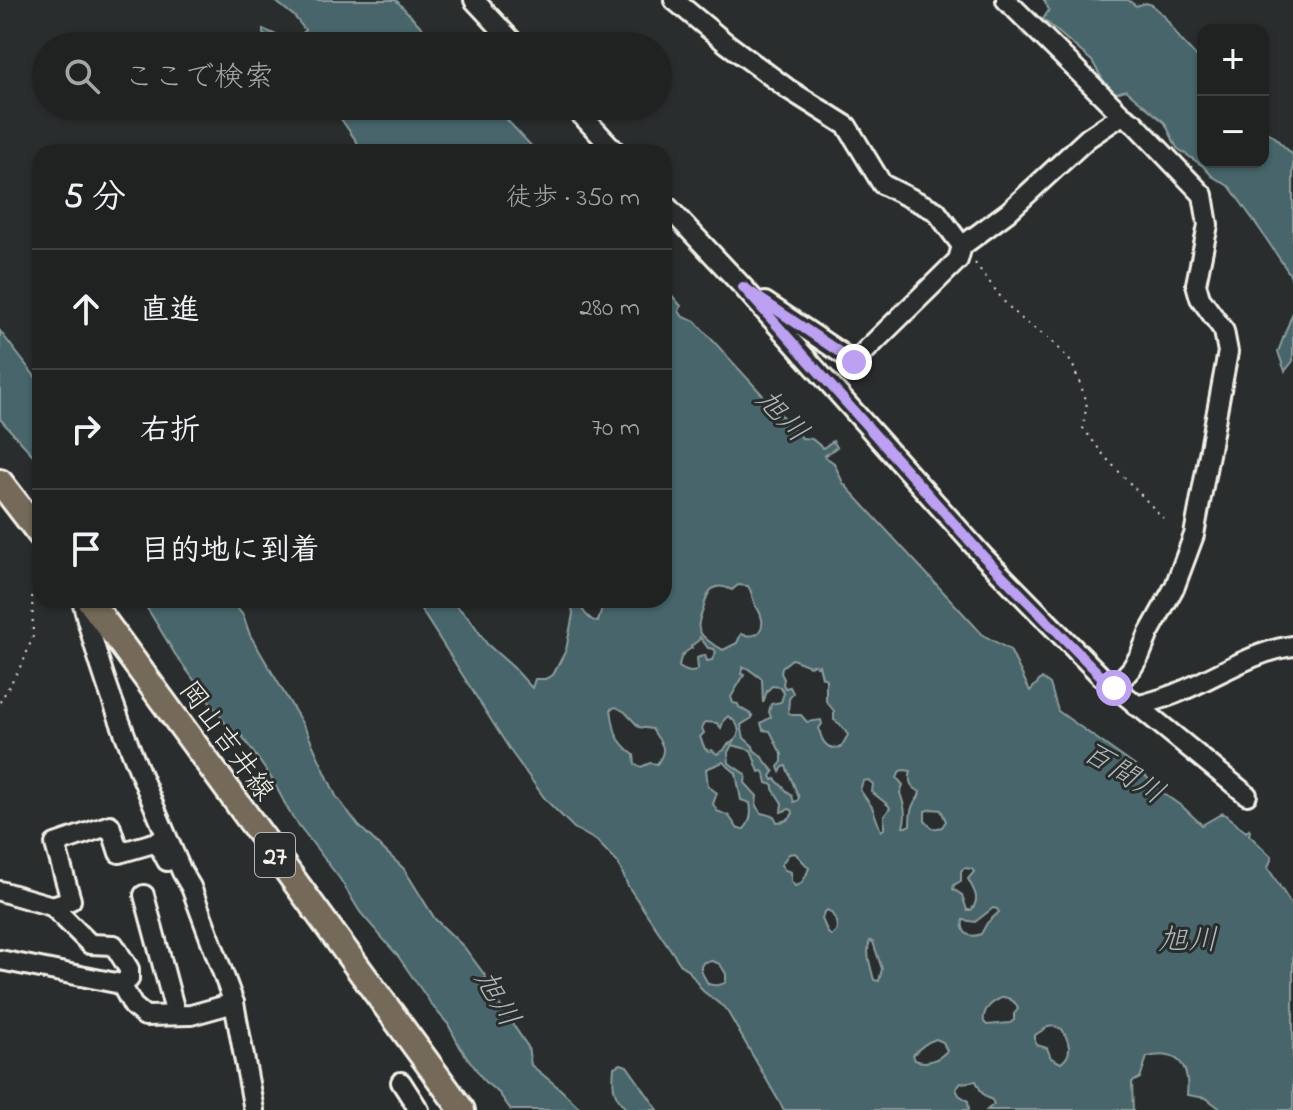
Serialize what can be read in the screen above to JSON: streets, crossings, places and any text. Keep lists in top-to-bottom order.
{
  "streets": {
    "main road": ["岡山吉井線", "27"]
  },
  "water": ["旭川", "百間川"],
  "page": {
    "map_buttons": ["+", "−"],
    "search": "ここで検索",
    "heading": ["5 分", "徒歩 · 350 m"],
    "list": [
      ["直進", "280 m"],
      ["右折", "70 m"],
      "目的地に到着"
    ]
  }
}
